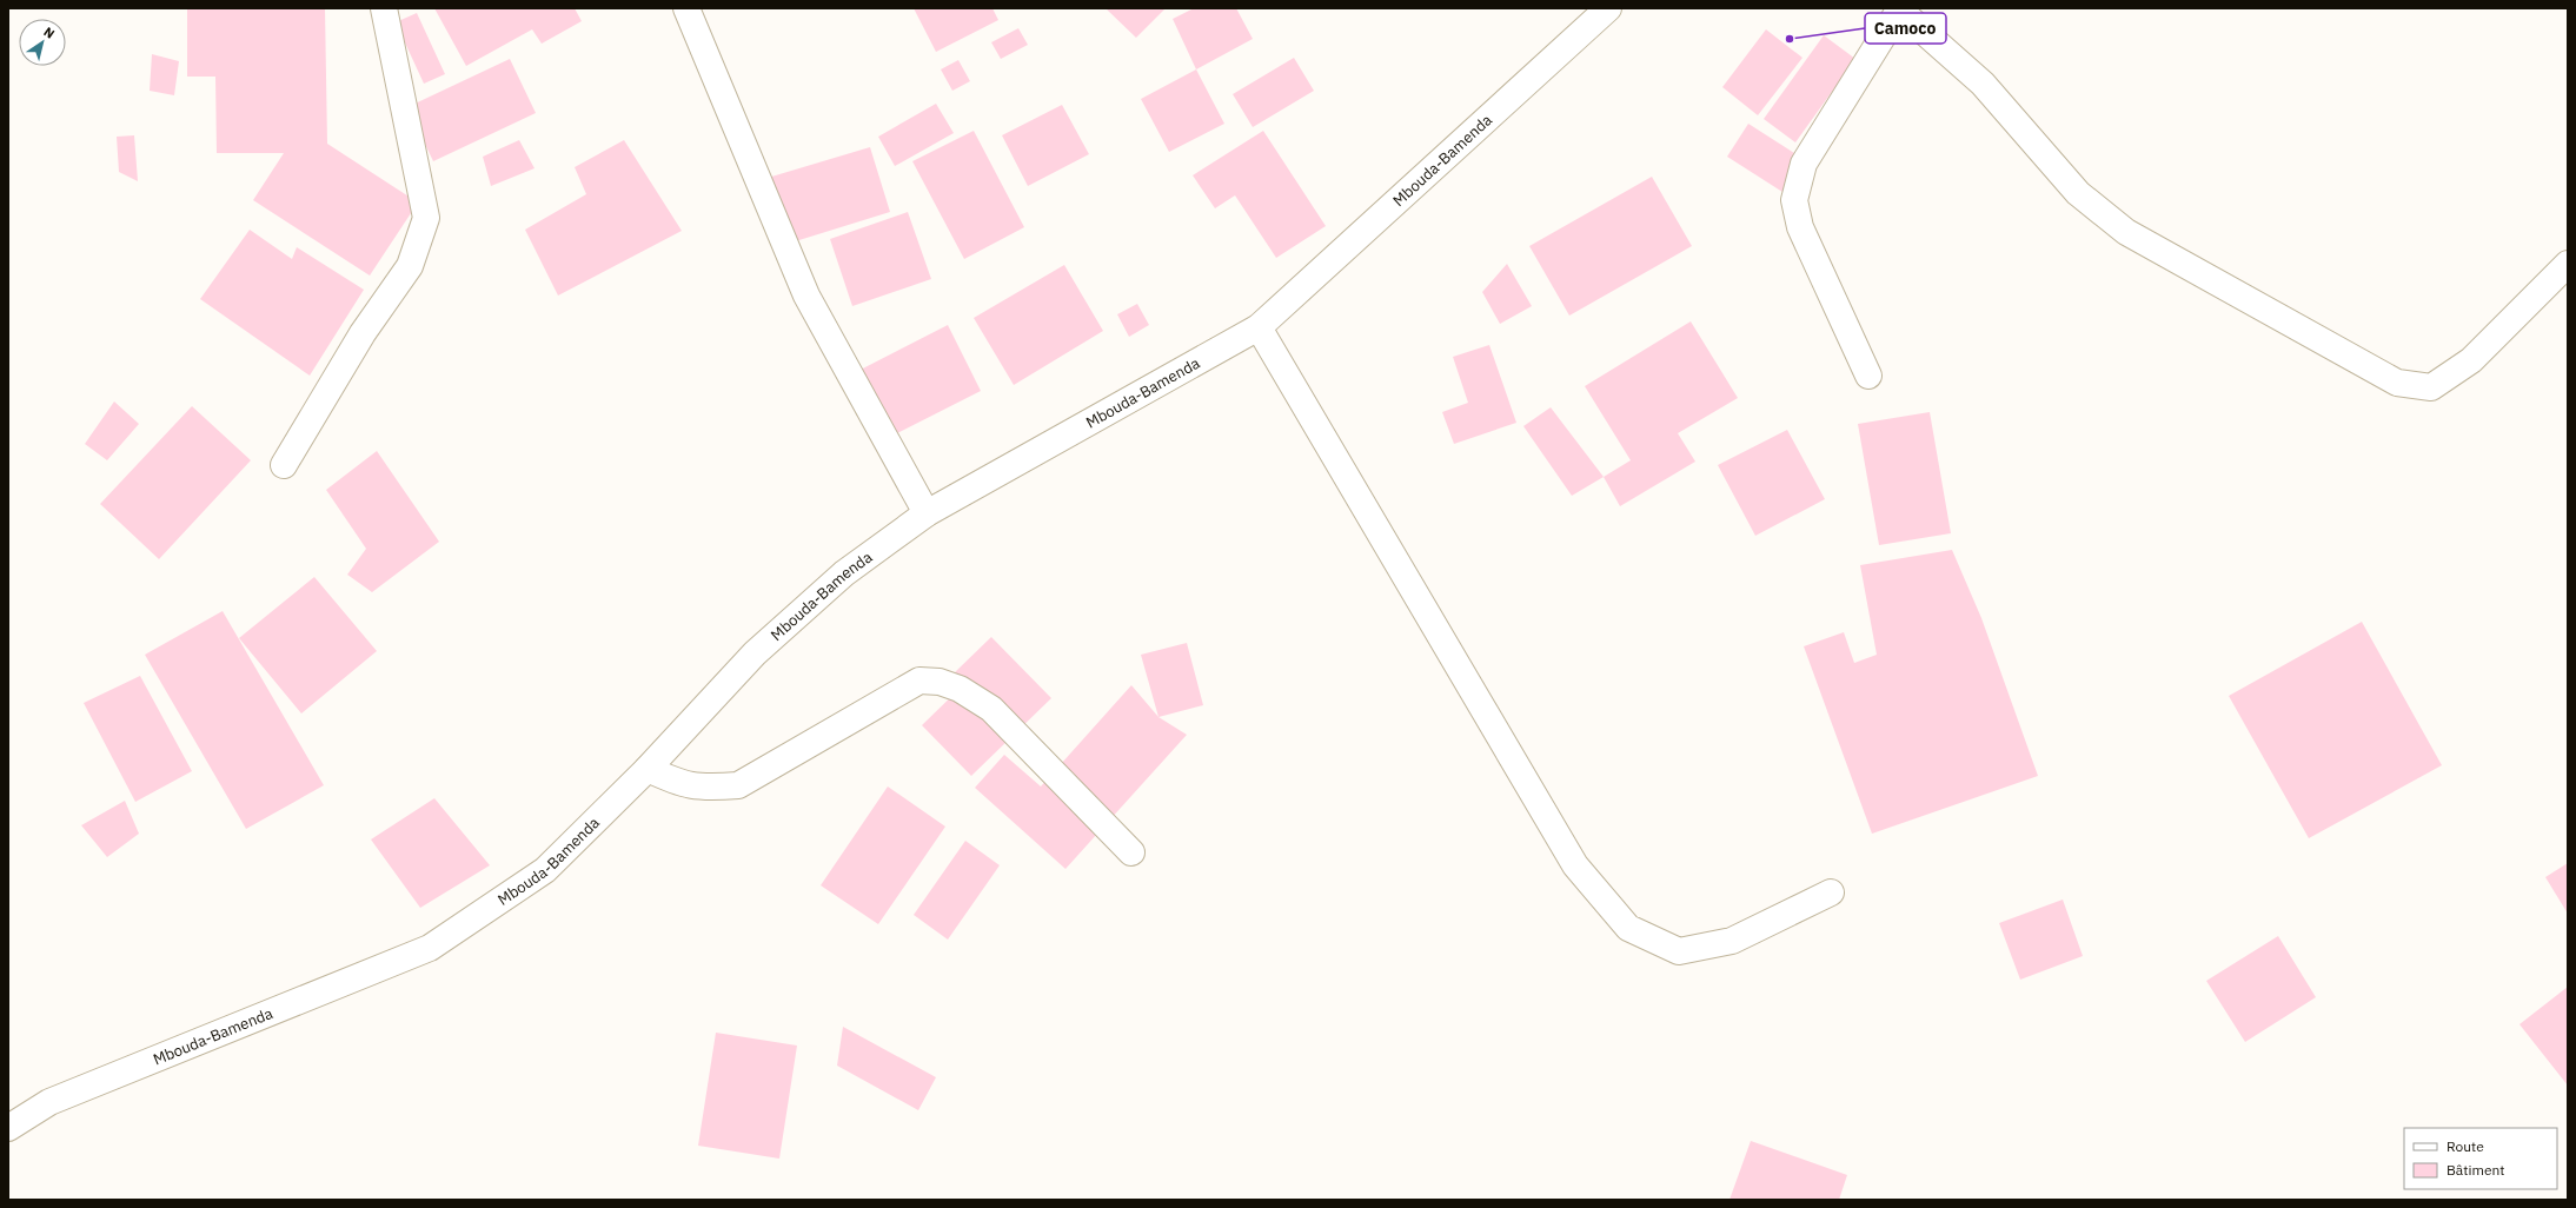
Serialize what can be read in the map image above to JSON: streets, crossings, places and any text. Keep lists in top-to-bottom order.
{
  "streets": {
    "main road": ["Mbouda-Bamenda"]
  },
  "places": ["Camoco"],
  "legend": ["Route", "Bâtiment"],
  "north": "top right"
}
